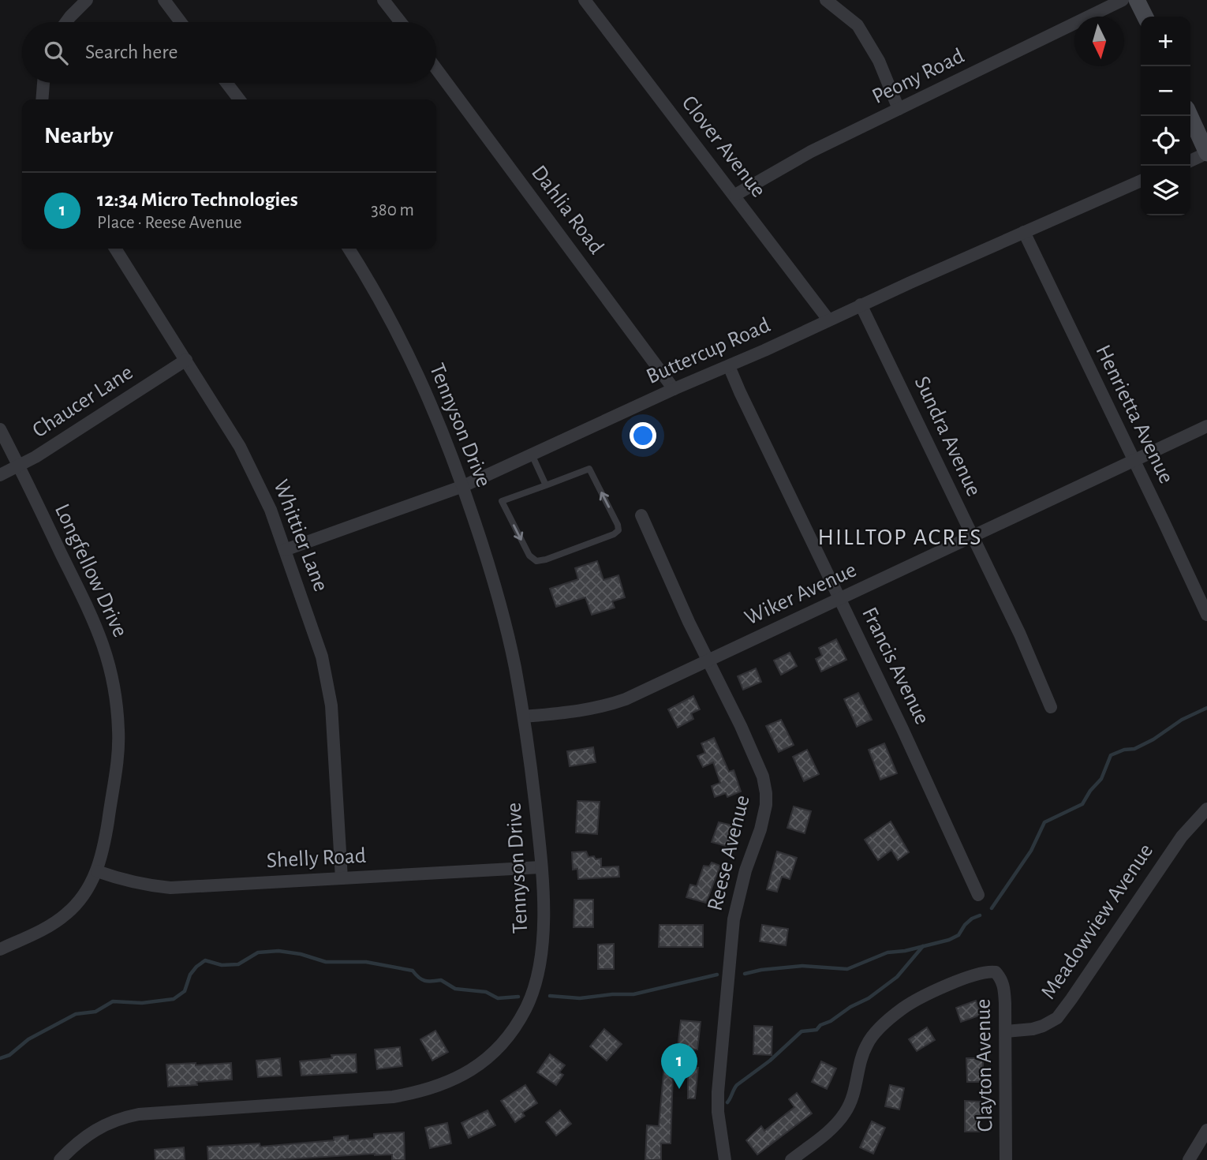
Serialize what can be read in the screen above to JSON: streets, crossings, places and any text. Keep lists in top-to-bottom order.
{
  "streets": {
    "street": [
      "Peony Road",
      "Clover Avenue",
      "Dahlia Road",
      "Buttercup Road",
      "Chaucer Lane",
      "Henrietta Avenue",
      "Tennyson Drive",
      "Sundra Avenue",
      "Whittier Lane",
      "Longfellow Drive",
      "Wiker Avenue",
      "Francis Avenue",
      "Reese Avenue",
      "Shelly Road",
      "Meadowview Avenue",
      "Clayton Avenue"
    ]
  },
  "crossings": [
    ["Peony Road", "Clover Avenue"],
    ["Clover Avenue", "Buttercup Road"],
    ["Dahlia Road", "Buttercup Road"],
    ["Buttercup Road", "Henrietta Avenue"],
    ["Buttercup Road", "Tennyson Drive"],
    ["Buttercup Road", "Sundra Avenue"],
    ["Buttercup Road", "Whittier Lane"],
    ["Buttercup Road", "Francis Avenue"],
    ["Chaucer Lane", "Whittier Lane"],
    ["Chaucer Lane", "Longfellow Drive"],
    ["Henrietta Avenue", "Wiker Avenue"],
    ["Tennyson Drive", "Wiker Avenue"],
    ["Tennyson Drive", "Shelly Road"],
    ["Sundra Avenue", "Wiker Avenue"],
    ["Whittier Lane", "Shelly Road"],
    ["Longfellow Drive", "Shelly Road"],
    ["Wiker Avenue", "Francis Avenue"],
    ["Wiker Avenue", "Reese Avenue"],
    ["Meadowview Avenue", "Clayton Avenue"]
  ],
  "districts": ["HILLTOP ACRES"],
  "north": "bottom",
  "page": {
    "map_buttons": ["+", "−"],
    "search": "Search here",
    "heading": "Nearby",
    "list": [
      {
        "mark": "1",
        "name": "12:34 Micro Technologies",
        "note": "Place · Reese Avenue",
        "value": "380 m"
      }
    ],
    "pins": "1"
  }
}
